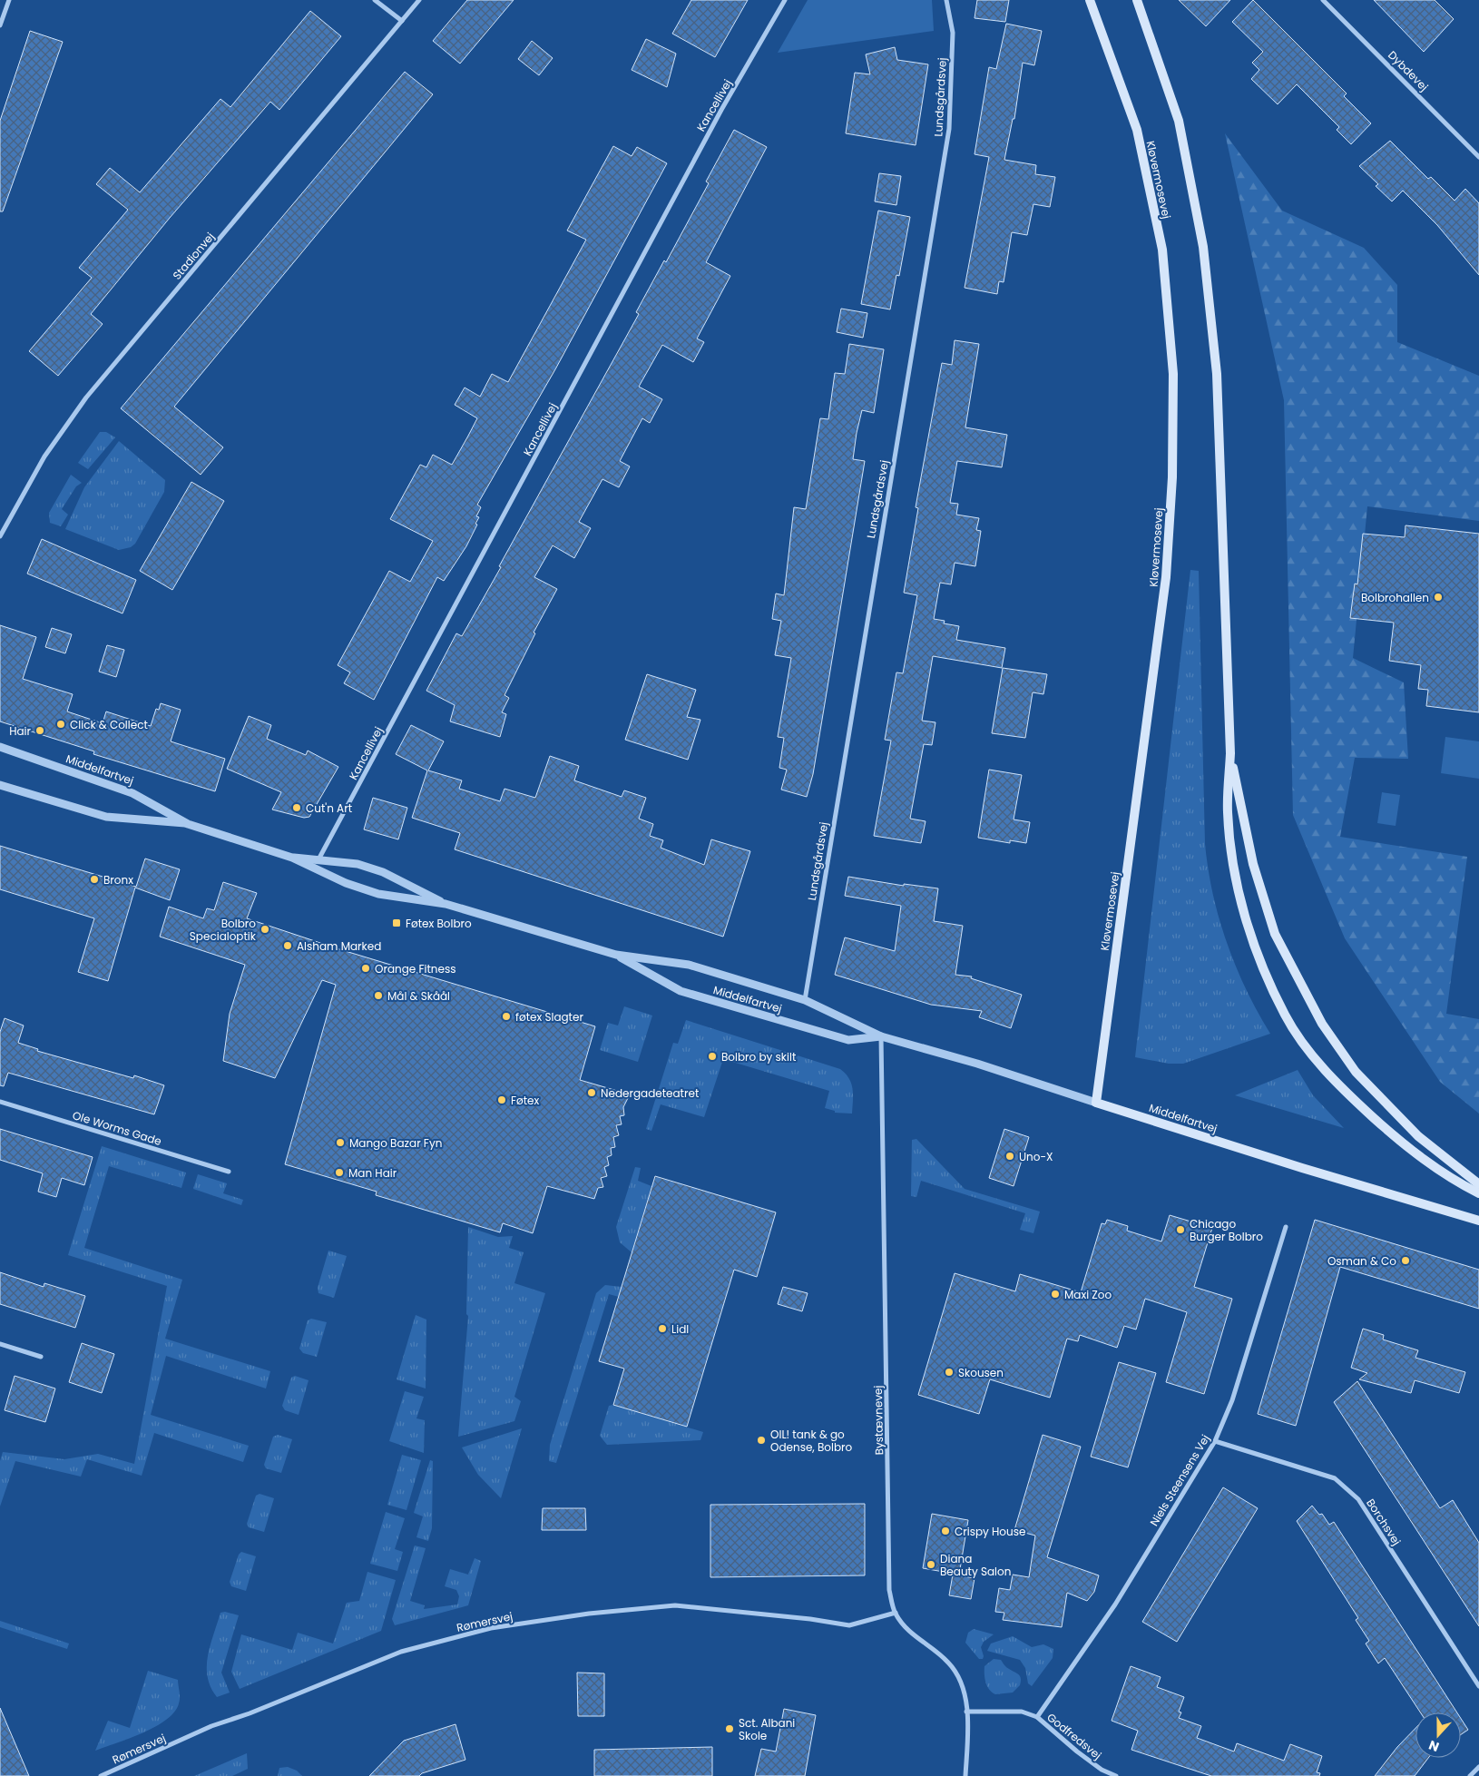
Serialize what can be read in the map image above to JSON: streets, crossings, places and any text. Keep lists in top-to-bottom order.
{
  "streets": {
    "main road": ["Kløvermosevej", "Middelfartvej"],
    "street": [
      "Dybdevej",
      "Lundsgårdsvej",
      "Kancellivej",
      "Stadionvej",
      "Ole Worms Gade",
      "Bystævnevej",
      "Niels Steensens Vej",
      "Borchsvej",
      "Rømersvej",
      "Godfredsvej"
    ]
  },
  "crossings": [
    ["Lundsgårdsvej", "Middelfartvej"],
    ["Kancellivej", "Middelfartvej"],
    ["Kløvermosevej", "Middelfartvej"],
    ["Middelfartvej", "Bystævnevej"],
    ["Bystævnevej", "Rømersvej"],
    ["Bystævnevej", "Godfredsvej"],
    ["Niels Steensens Vej", "Borchsvej"],
    ["Niels Steensens Vej", "Godfredsvej"]
  ],
  "places": {
    "other": [
      "Bolbrohallen",
      "Click & Collect",
      "Hair",
      "Cut'n Art",
      "Bronx",
      "Bolbro Specialoptik",
      "Alsham Marked",
      "Orange Fitness",
      "Mål & Skåål",
      "føtex Slagter",
      "Bolbro by skilt",
      "Nedergadeteatret",
      "Føtex",
      "Mango Bazar Fyn",
      "Uno-X",
      "Man Hair",
      "Chicago Burger Bolbro",
      "Osman & Co",
      "Maxi Zoo",
      "Lidl",
      "Skousen",
      "OIL! tank & go Odense, Bolbro",
      "Crispy House",
      "Diana Beauty Salon",
      "Sct. Albani Skole"
    ],
    "transit": ["Føtex Bolbro"]
  },
  "north": "bottom"
}
